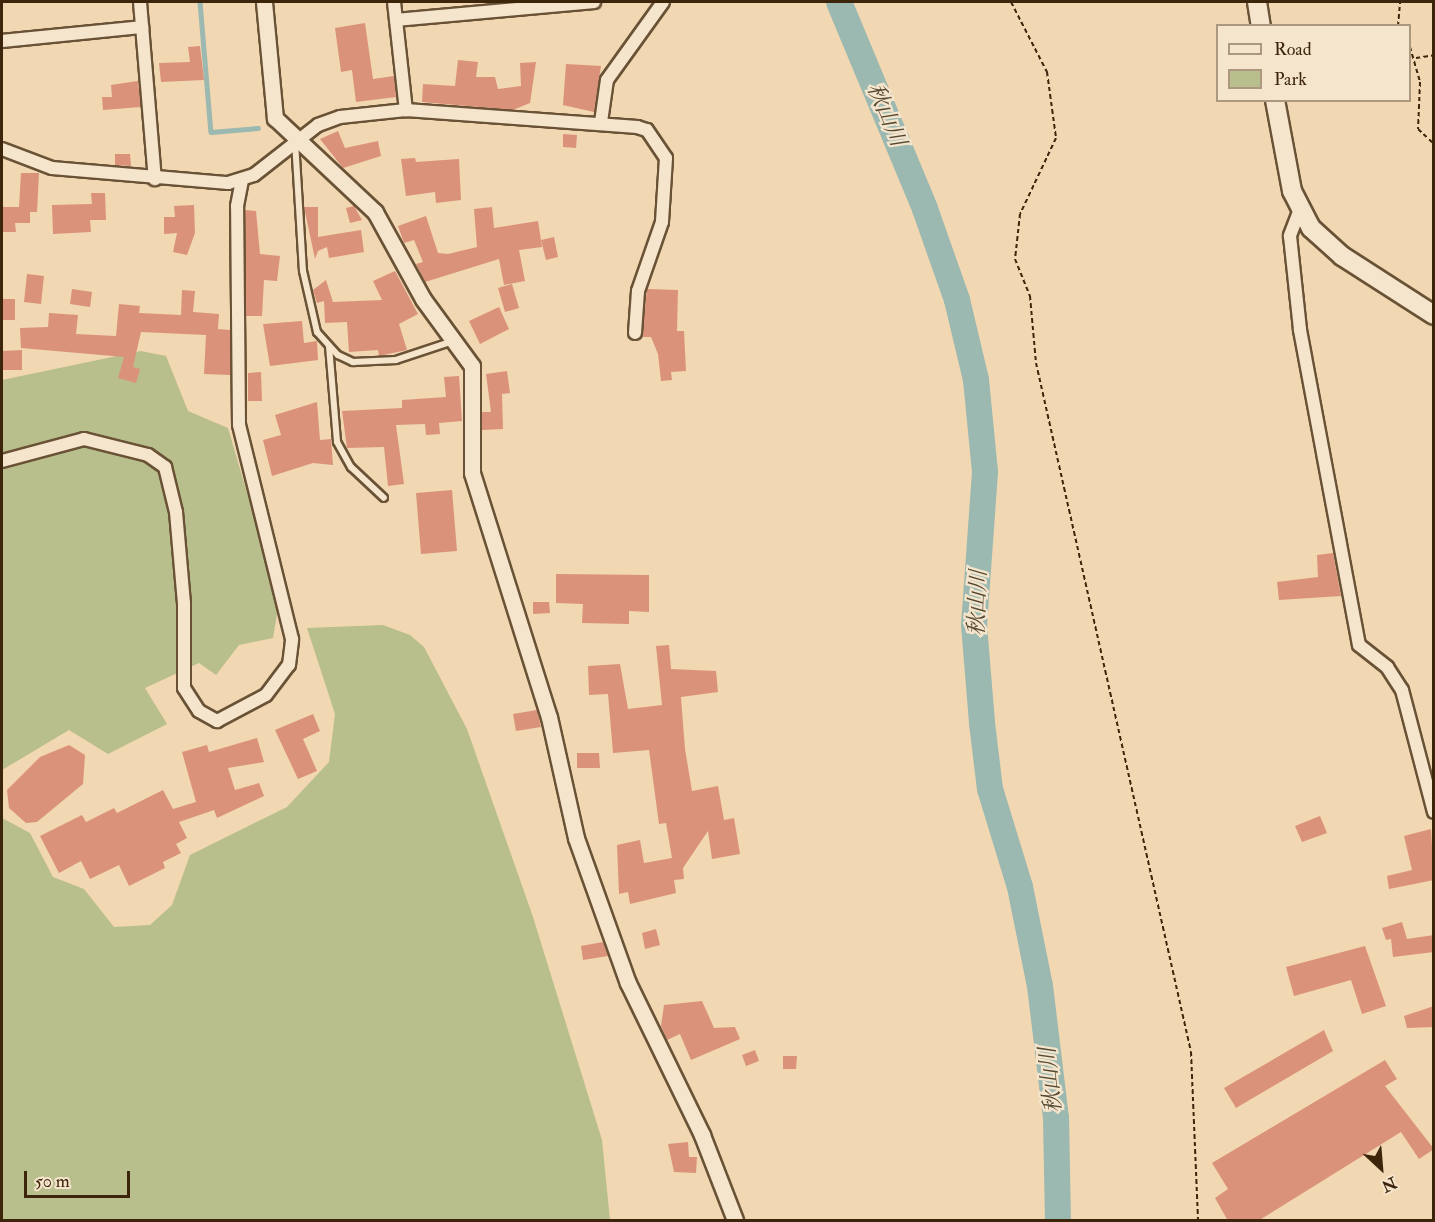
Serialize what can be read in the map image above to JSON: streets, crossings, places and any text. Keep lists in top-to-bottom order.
{
  "water": ["秋山川"],
  "legend": ["Road", "Park"],
  "scale_bar": "50 m",
  "north": "bottom right"
}
